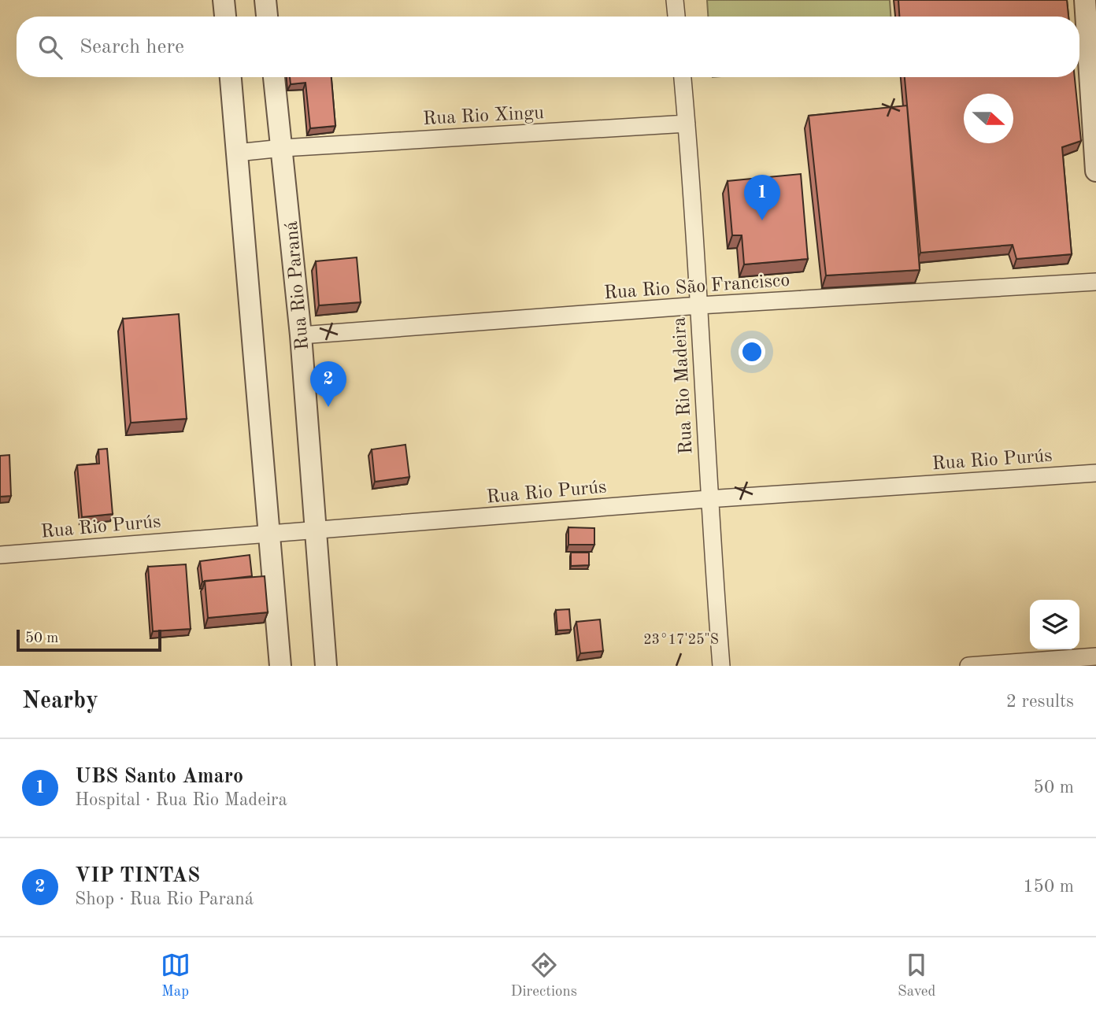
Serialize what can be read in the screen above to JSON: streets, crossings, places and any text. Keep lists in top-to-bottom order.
{
  "streets": {
    "street": [
      "Rua Rio Xingu",
      "Rua Rio Paraná",
      "Rua Rio São Francisco",
      "Rua Rio Madeira",
      "Rua Rio Purús"
    ]
  },
  "crossings": [
    ["Rua Rio Xingu", "Rua Rio Paraná"],
    ["Rua Rio Xingu", "Rua Rio Madeira"],
    ["Rua Rio Paraná", "Rua Rio São Francisco"],
    ["Rua Rio Paraná", "Rua Rio Purús"],
    ["Rua Rio São Francisco", "Rua Rio Madeira"],
    ["Rua Rio Madeira", "Rua Rio Purús"]
  ],
  "scale_bar": "50 m",
  "north": "right",
  "page": {
    "search": "Search here",
    "pins": ["1", "2"],
    "scale": "50 m",
    "heading": ["Nearby", "2 results"],
    "list": [
      {
        "mark": "1",
        "name": "UBS Santo Amaro",
        "note": "Hospital · Rua Rio Madeira",
        "value": "50 m"
      },
      {
        "mark": "2",
        "name": "VIP TINTAS",
        "note": "Shop · Rua Rio Paraná",
        "value": "150 m"
      }
    ],
    "nav": ["Map", "Directions", "Saved"]
  },
  "coordinates": ["23°17'25\"S"]
}
